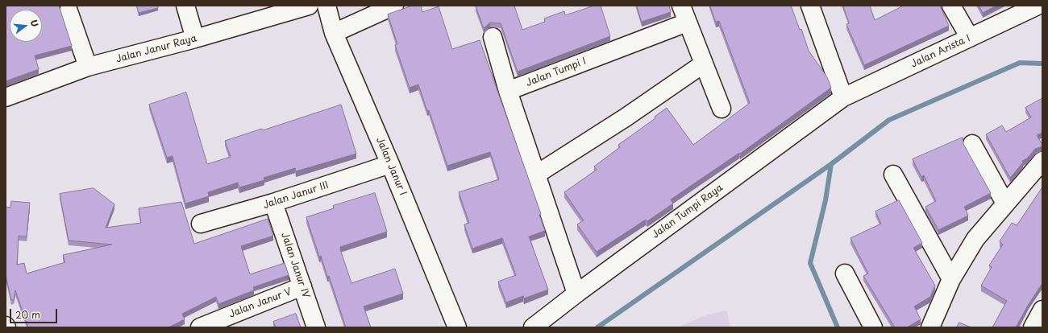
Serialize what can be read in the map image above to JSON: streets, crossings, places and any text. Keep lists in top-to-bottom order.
{
  "streets": {
    "street": [
      "Jalan Janur Raya",
      "Jalan Arista I",
      "Jalan Tumpi I",
      "Jalan Janur I",
      "Jalan Janur III",
      "Jalan Tumpi Raya",
      "Jalan Janur IV",
      "Jalan Janur V"
    ]
  },
  "crossings": [
    ["Jalan Arista I", "Jalan Tumpi Raya"],
    ["Jalan Janur I", "Jalan Janur III"],
    ["Jalan Janur III", "Jalan Janur IV"],
    ["Jalan Janur IV", "Jalan Janur V"]
  ],
  "scale_bar": "20 m",
  "north": "right"
}
